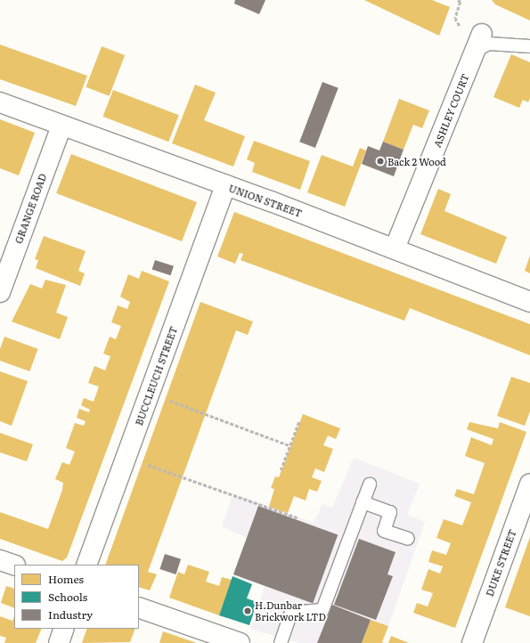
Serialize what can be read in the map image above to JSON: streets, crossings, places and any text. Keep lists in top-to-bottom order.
{
  "streets": {
    "street": [
      "ASHLEY COURT",
      "UNION STREET",
      "GRANGE ROAD",
      "BUCCLEUCH STREET",
      "DUKE STREET"
    ]
  },
  "crossings": [
    ["ASHLEY COURT", "UNION STREET"],
    ["UNION STREET", "GRANGE ROAD"],
    ["UNION STREET", "BUCCLEUCH STREET"]
  ],
  "places": ["Back 2 Wood", "H.Dunbar Brickwork LTD"],
  "legend": ["Homes", "Schools", "Industry"]
}
